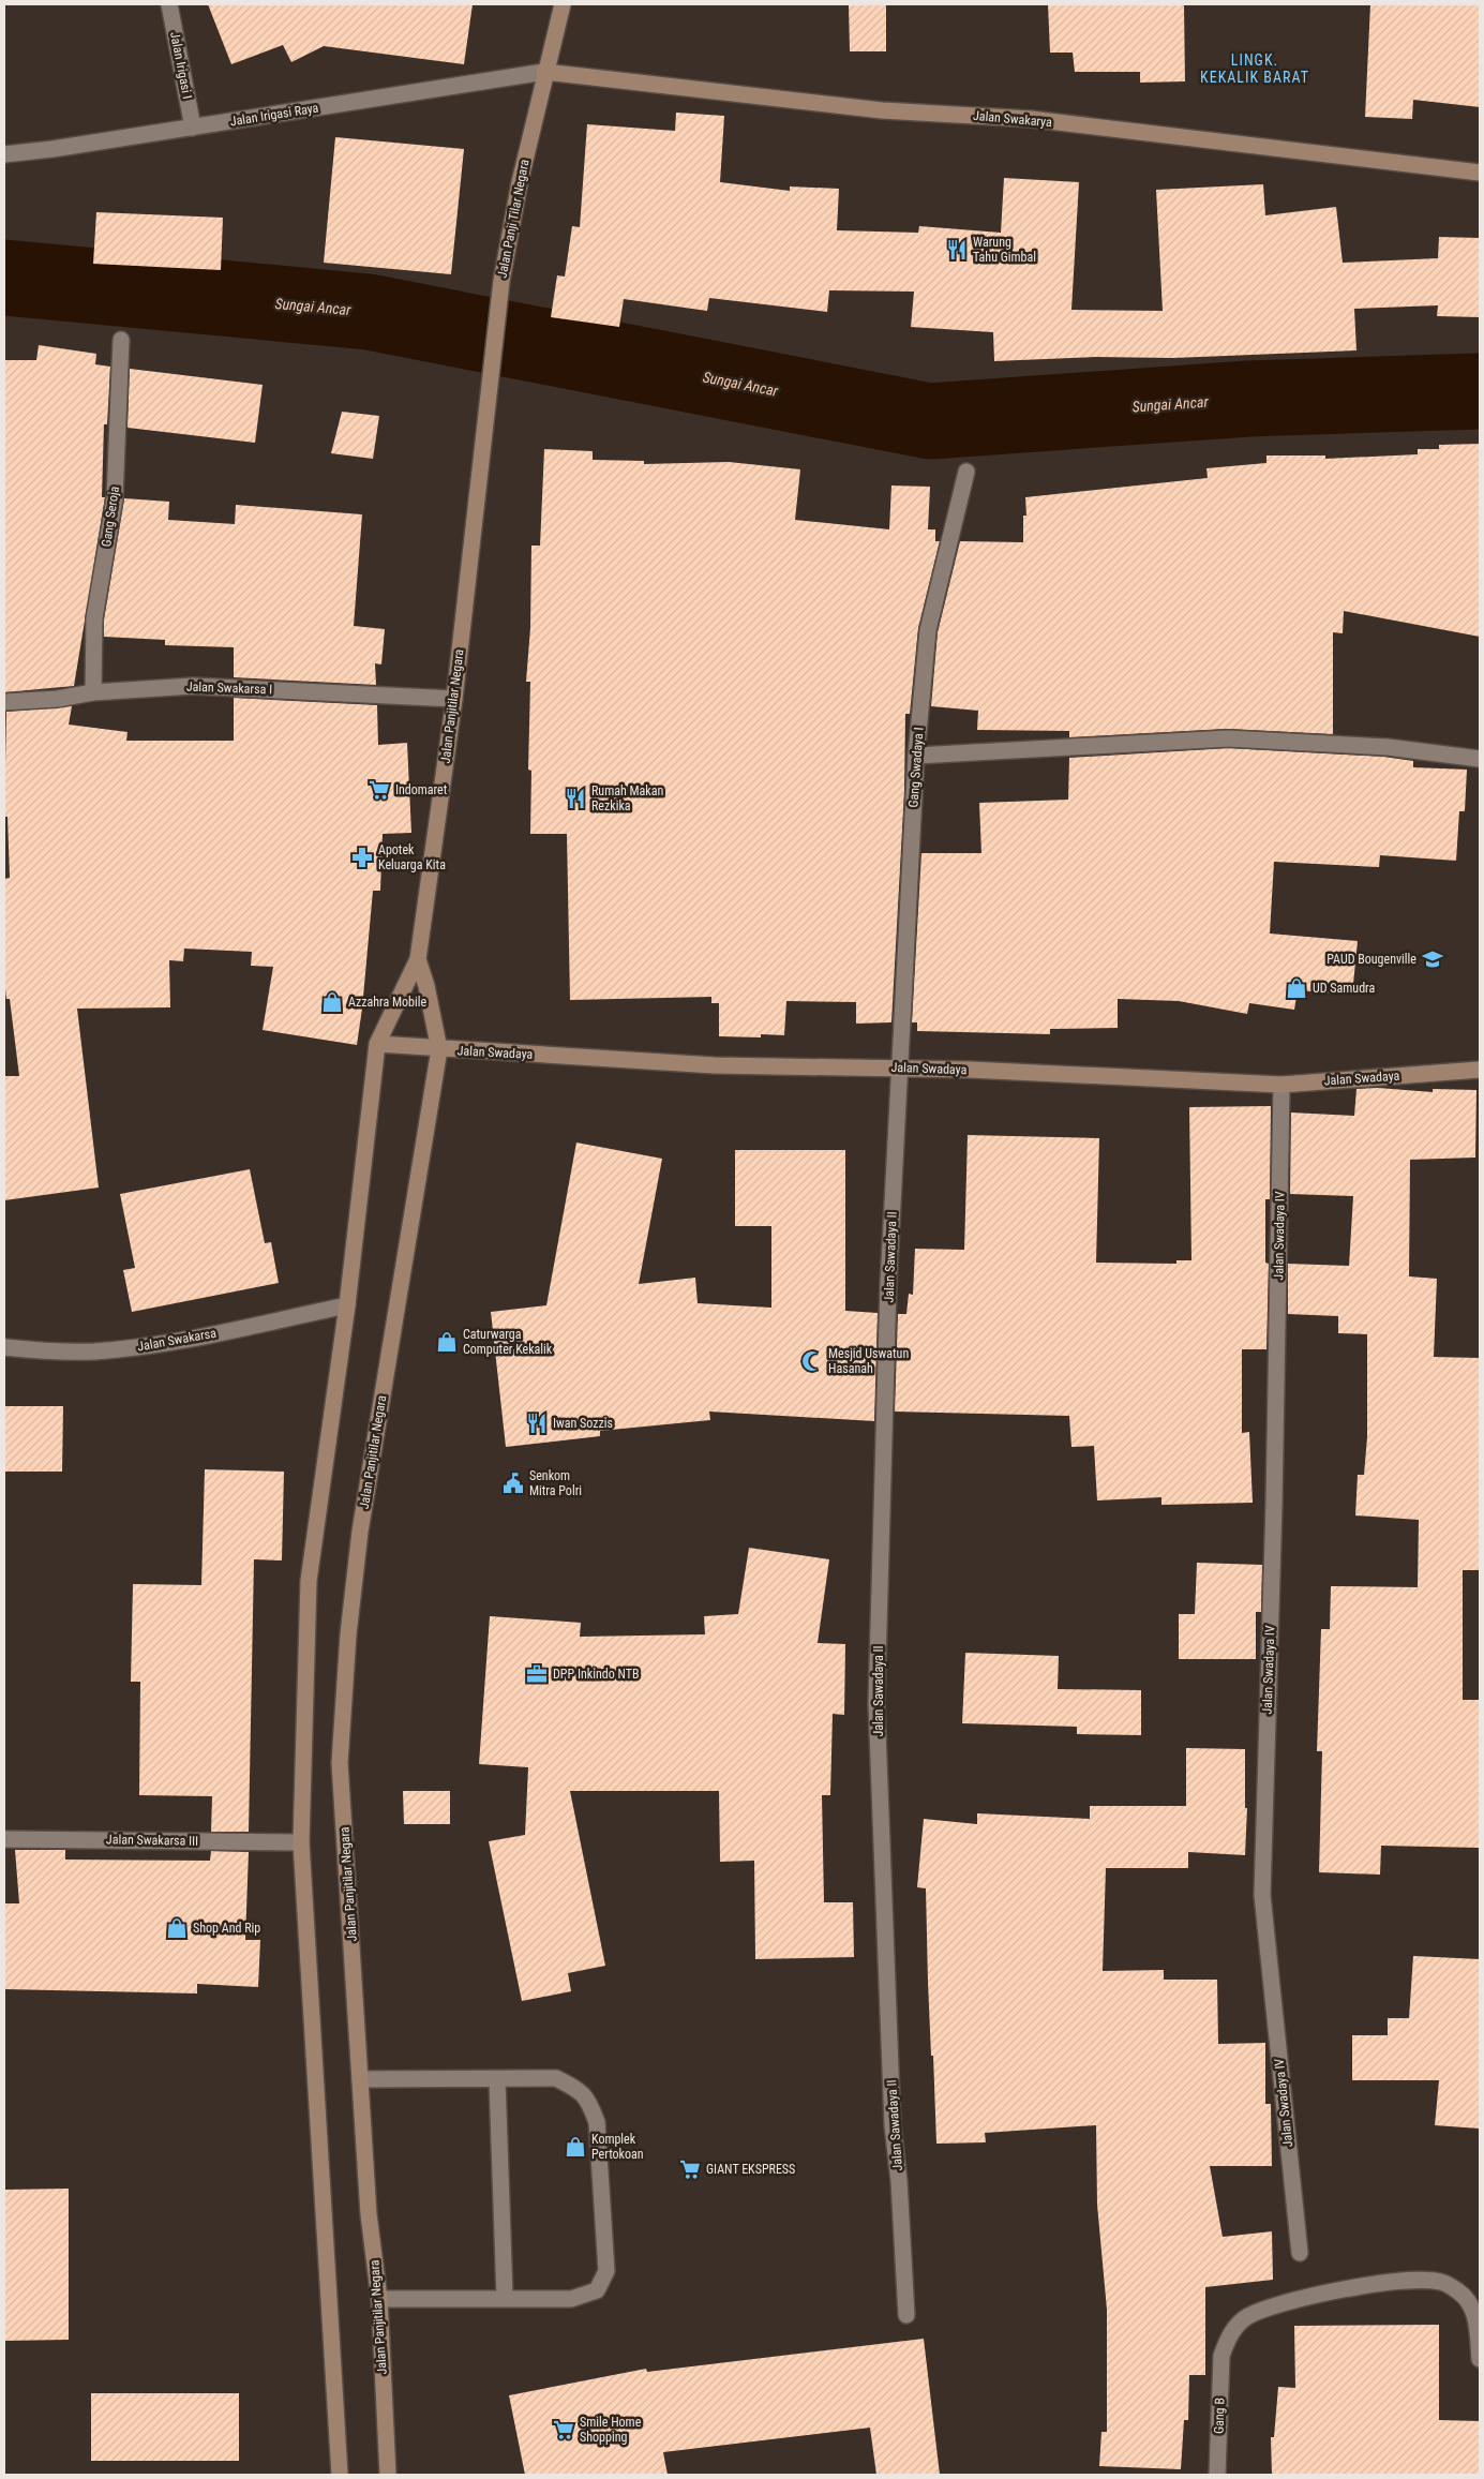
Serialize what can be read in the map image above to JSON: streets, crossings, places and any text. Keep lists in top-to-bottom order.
{
  "streets": {
    "main road": [
      "Jalan Swakarya",
      "Jalan Panji Tilar Negara",
      "Jalan Panjitilar Negara",
      "Jalan Swadaya"
    ],
    "street": [
      "Jalan Irigasi I",
      "Jalan Irigasi Raya",
      "Gang Seroja",
      "Jalan Swakarsa I",
      "Gang Swadaya I",
      "Jalan Swadaya IV",
      "Jalan Sawadaya II",
      "Jalan Swakarsa",
      "Jalan Swakarsa III",
      "Gang B"
    ]
  },
  "crossings": [
    ["Jalan Irigasi I", "Jalan Irigasi Raya"],
    ["Jalan Irigasi Raya", "Jalan Swakarya"],
    ["Jalan Irigasi Raya", "Jalan Panji Tilar Negara"],
    ["Jalan Swakarya", "Jalan Panji Tilar Negara"],
    ["Jalan Panji Tilar Negara", "Jalan Panjitilar Negara"],
    ["Gang Seroja", "Jalan Swakarsa I"],
    ["Jalan Swakarsa I", "Jalan Panjitilar Negara"],
    ["Jalan Panjitilar Negara", "Jalan Swadaya"],
    ["Gang Swadaya I", "Jalan Swadaya"],
    ["Gang Swadaya I", "Jalan Sawadaya II"],
    ["Jalan Swadaya", "Jalan Swadaya IV"],
    ["Jalan Swadaya", "Jalan Sawadaya II"]
  ],
  "districts": ["LINGK. KEKALIK BARAT"],
  "water": ["Sungai Ancar"],
  "places": {
    "restaurant": ["Warung Tahu Gimbal", "Rumah Makan Rezkika", "Iwan Sozzis"],
    "supermarket": ["Indomaret", "GIANT EKSPRESS", "Smile Home Shopping"],
    "pharmacy": ["Apotek Keluarga Kita"],
    "school or university": ["PAUD Bougenville"],
    "shop": [
      "UD Samudra",
      "Azzahra Mobile",
      "Caturwarga Computer Kekalik",
      "Shop And Rip",
      "Komplek Pertokoan"
    ],
    "mosque": ["Mesjid Uswatun Hasanah"],
    "public building": ["Senkom Mitra Polri"],
    "office": ["DPP Inkindo NTB"]
  }
}
